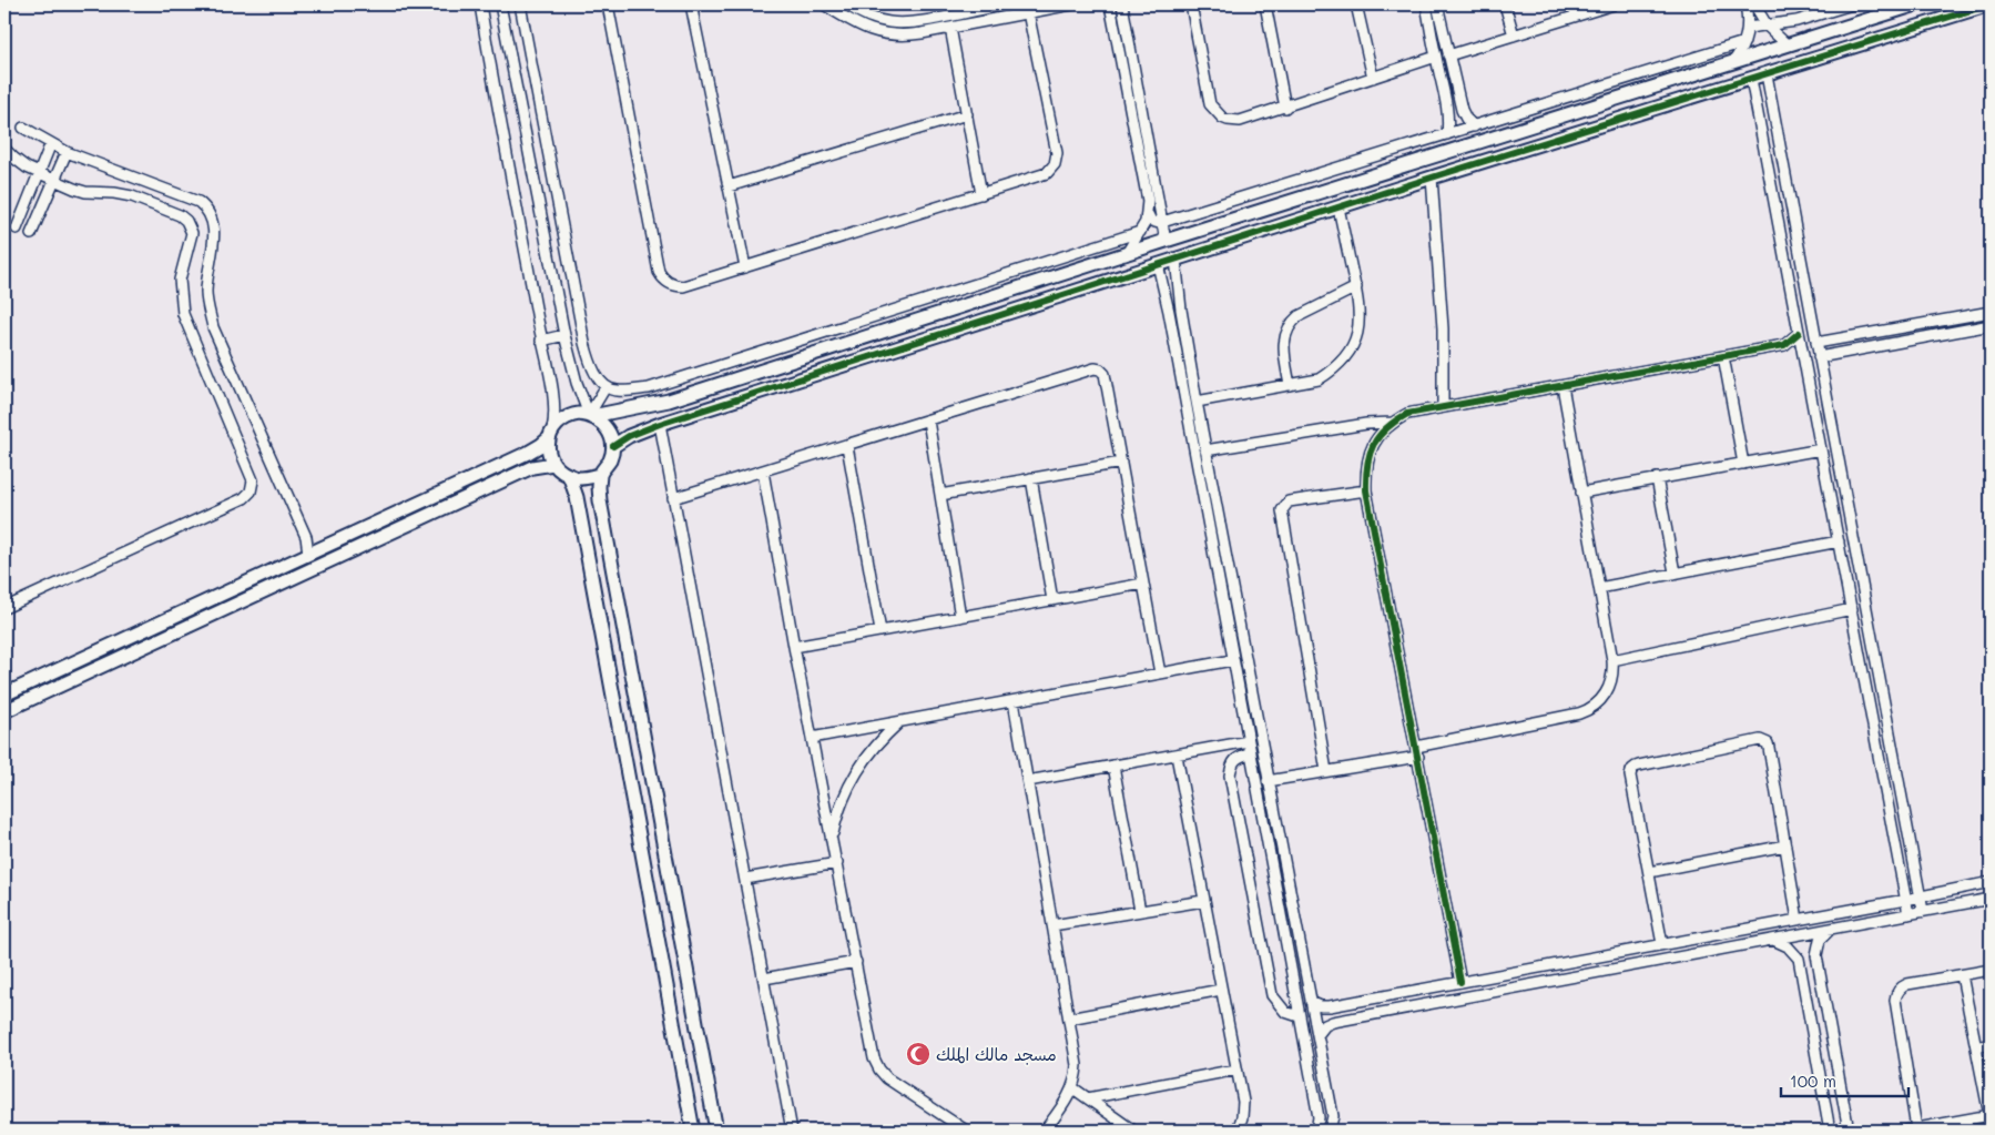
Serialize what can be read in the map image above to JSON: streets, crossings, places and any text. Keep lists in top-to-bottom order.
{
  "places": {
    "mosque": ["مسجد مالك الملك"]
  },
  "scale_bar": "100 m"
}
